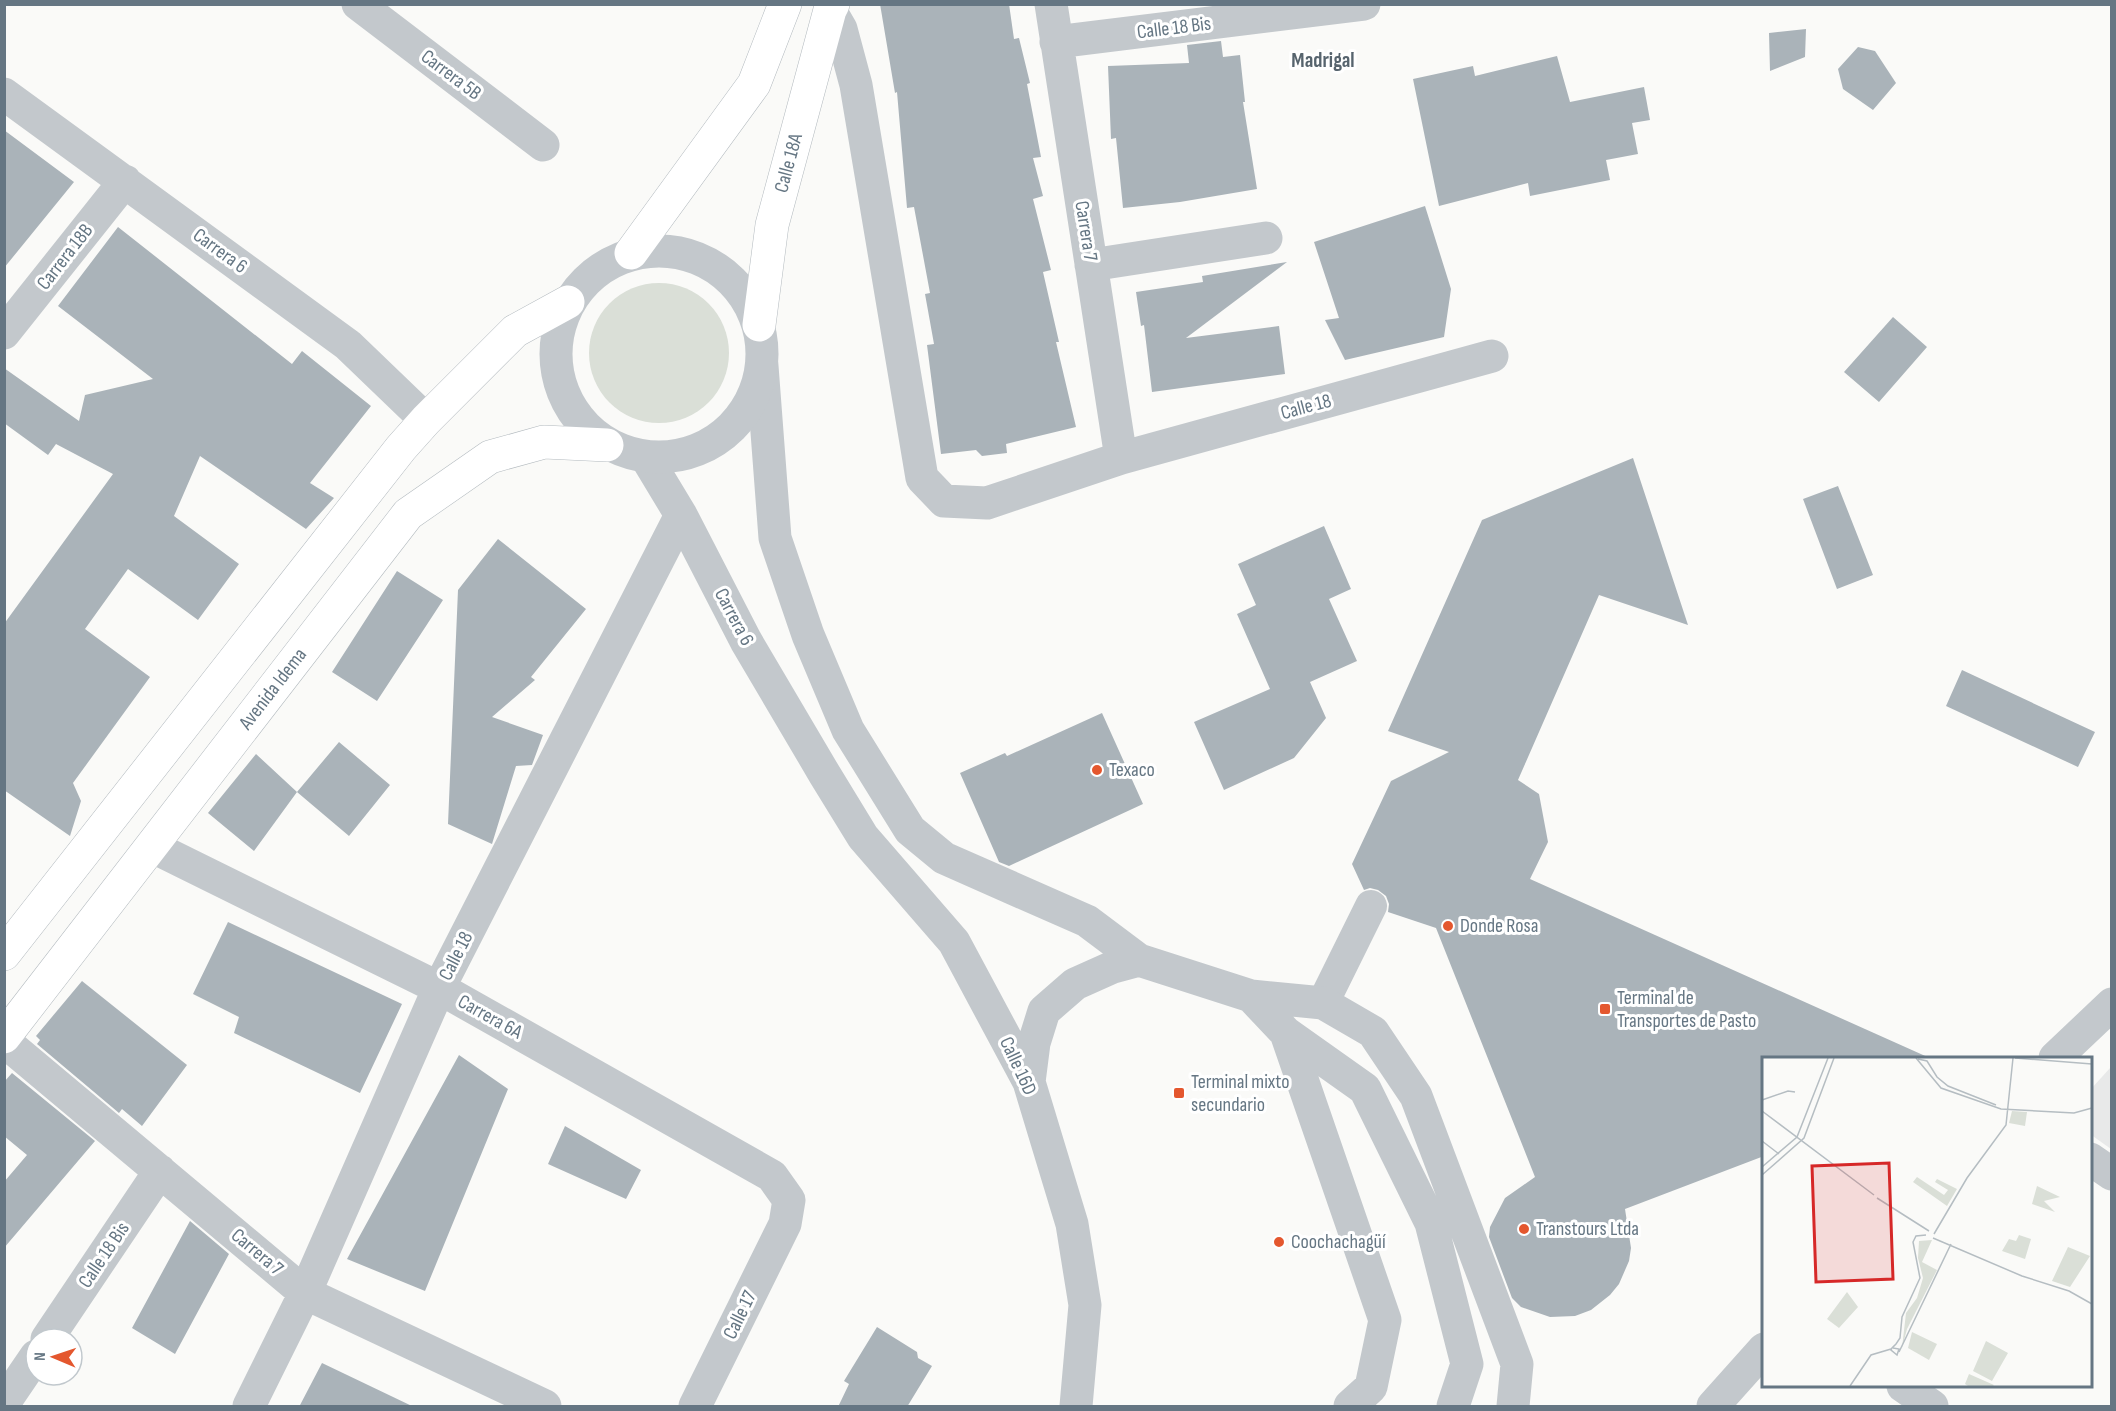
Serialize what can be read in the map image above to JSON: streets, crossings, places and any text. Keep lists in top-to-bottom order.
{
  "streets": {
    "main road": ["Calle 18A", "Avenida Idema"],
    "street": [
      "Calle 18 Bis",
      "Carrera 5B",
      "Carrera 7",
      "Carrera 6",
      "Carrera 18B",
      "Calle 18",
      "Carrera 6A",
      "Calle 16D",
      "Calle 17"
    ]
  },
  "crossings": [
    ["Calle 18 Bis", "Carrera 7"],
    ["Calle 18A", "Carrera 6"],
    ["Calle 18A", "Calle 18"],
    ["Calle 18A", "Avenida Idema"],
    ["Carrera 7", "Calle 18"],
    ["Carrera 7", "Avenida Idema"],
    ["Carrera 6", "Carrera 18B"],
    ["Carrera 6", "Calle 18"],
    ["Carrera 6", "Avenida Idema"],
    ["Carrera 6", "Calle 16D"],
    ["Calle 18", "Carrera 6A"],
    ["Avenida Idema", "Carrera 6A"],
    ["Carrera 6A", "Calle 17"]
  ],
  "districts": ["Madrigal"],
  "places": {
    "other": [
      "Texaco",
      "Donde Rosa",
      "Transtours Ltda",
      "Coochachagüí"
    ],
    "transit": ["Terminal de Transportes de Pasto", "Terminal mixto secundario"]
  },
  "north": "left"
}
